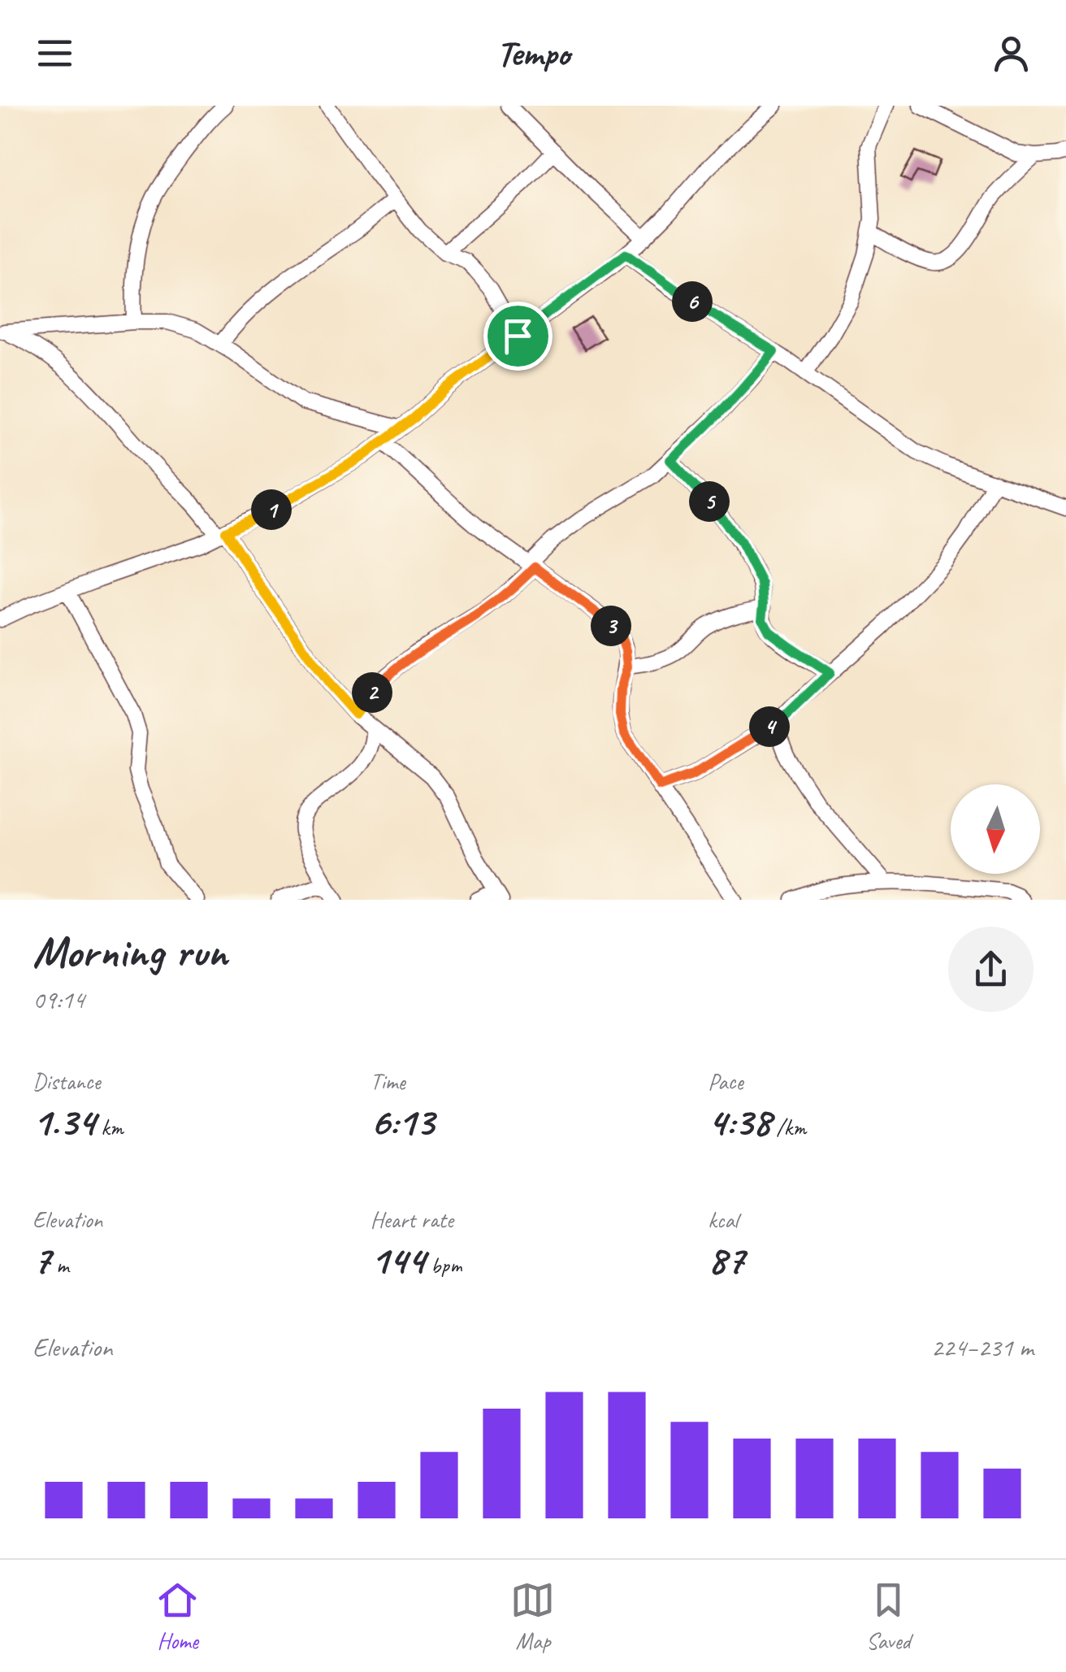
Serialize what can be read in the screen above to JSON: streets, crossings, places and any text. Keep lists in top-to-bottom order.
{
  "north": "bottom",
  "page": {
    "header": "Tempo",
    "pins": [
      "6",
      "5",
      "1",
      "3",
      "2",
      "4"
    ],
    "heading": ["Morning run", "09:14"],
    "stats": [
      ["Distance", "1.34 km"],
      ["Time", "6:13"],
      ["Pace", "4:38 /km"],
      ["Elevation", "7 m"],
      ["Heart rate", "144 bpm"],
      ["kcal", "87"]
    ],
    "chart": ["Elevation", "224–231 m"],
    "tabs": ["Home", "Map", "Saved"]
  }
}
